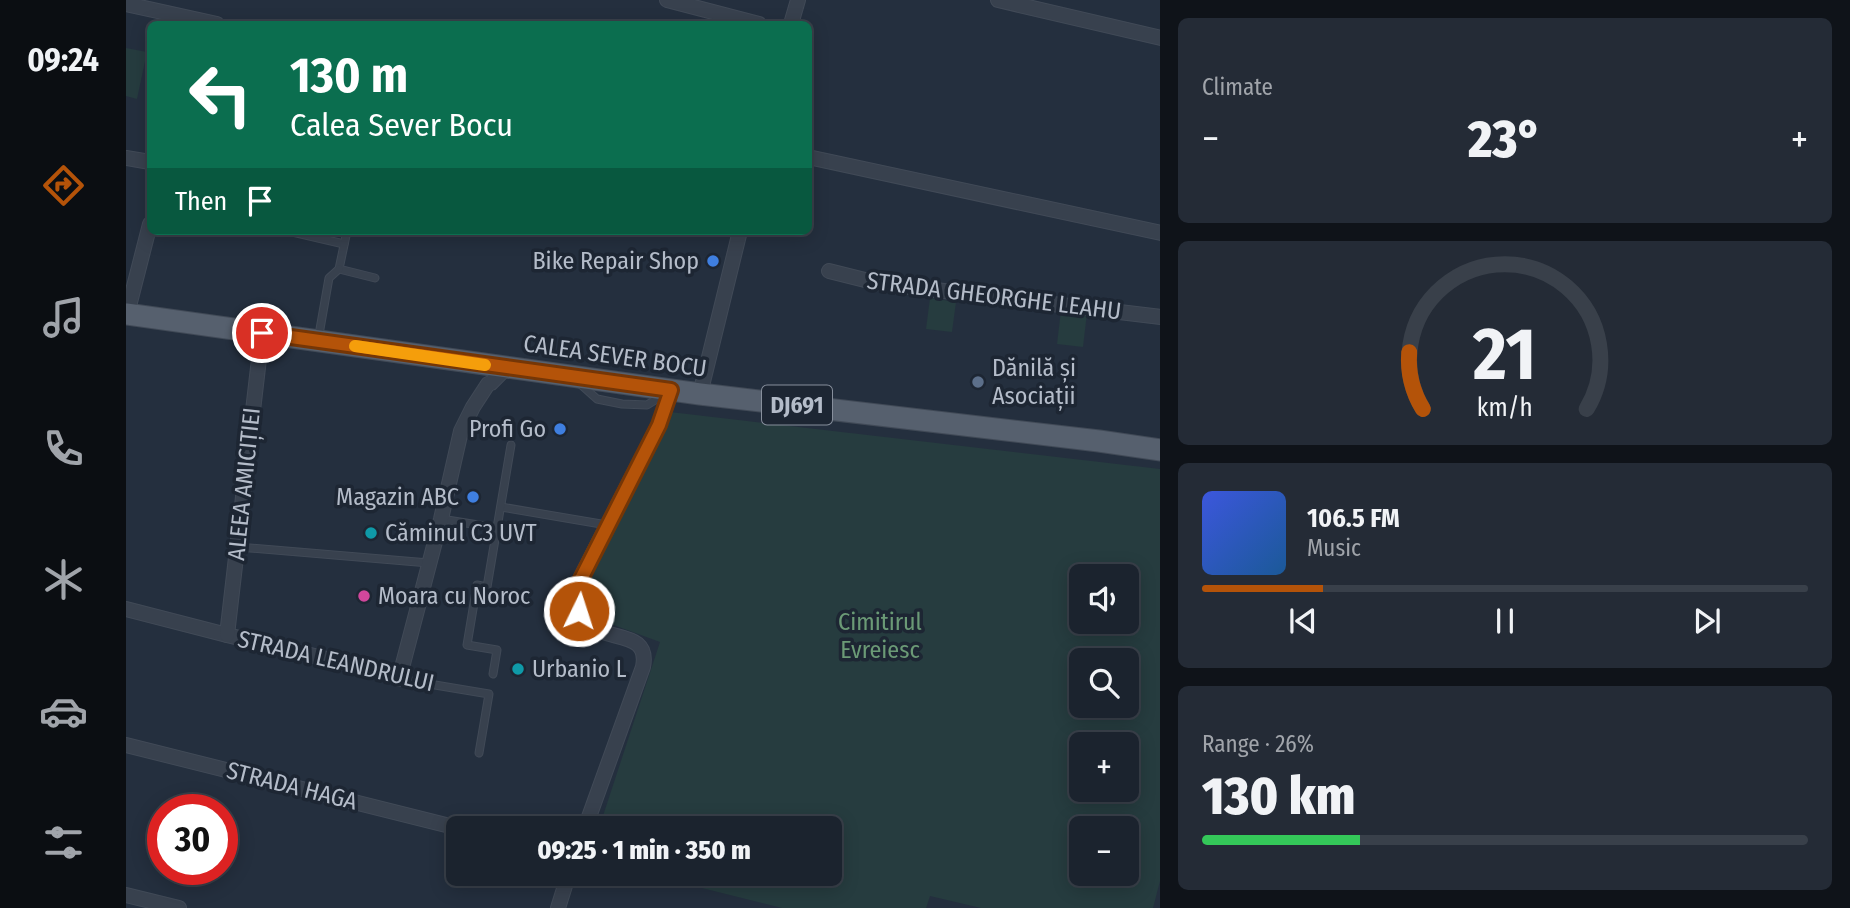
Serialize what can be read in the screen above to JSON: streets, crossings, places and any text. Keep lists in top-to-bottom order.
{
  "streets": {
    "main road": ["CALEA SEVER BOCU", "DJ691"],
    "street": [
      "STRADA GHEORGHE LEAHU",
      "ALEEA AMICIȚIEI",
      "STRADA LEANDRULUI",
      "STRADA HAGA"
    ]
  },
  "crossings": [
    ["CALEA SEVER BOCU", "ALEEA AMICIȚIEI"],
    ["ALEEA AMICIȚIEI", "STRADA LEANDRULUI"]
  ],
  "parks": ["Cimitirul Evreiesc"],
  "places": [
    "Bike Repair Shop",
    "Dănilă și Asociații",
    "Profi Go",
    "Magazin ABC",
    "Căminul C3 UVT",
    "Moara cu Noroc",
    "Urbanio L"
  ],
  "page": {
    "tabs": "09:24",
    "tile": [
      "Climate",
      ["Range · 26%", "130 km"]
    ],
    "turn": ["130 m", "Calea Sever Bocu"],
    "heat": ["−", "23°", "+"],
    "then": "Then",
    "song": ["106.5 FM", "Music"],
    "map_buttons": ["+", "−"],
    "limit": "30",
    "trip": "09:25 · 1 min · 350 m",
    "gauge": ["21", "km/h"]
  }
}
